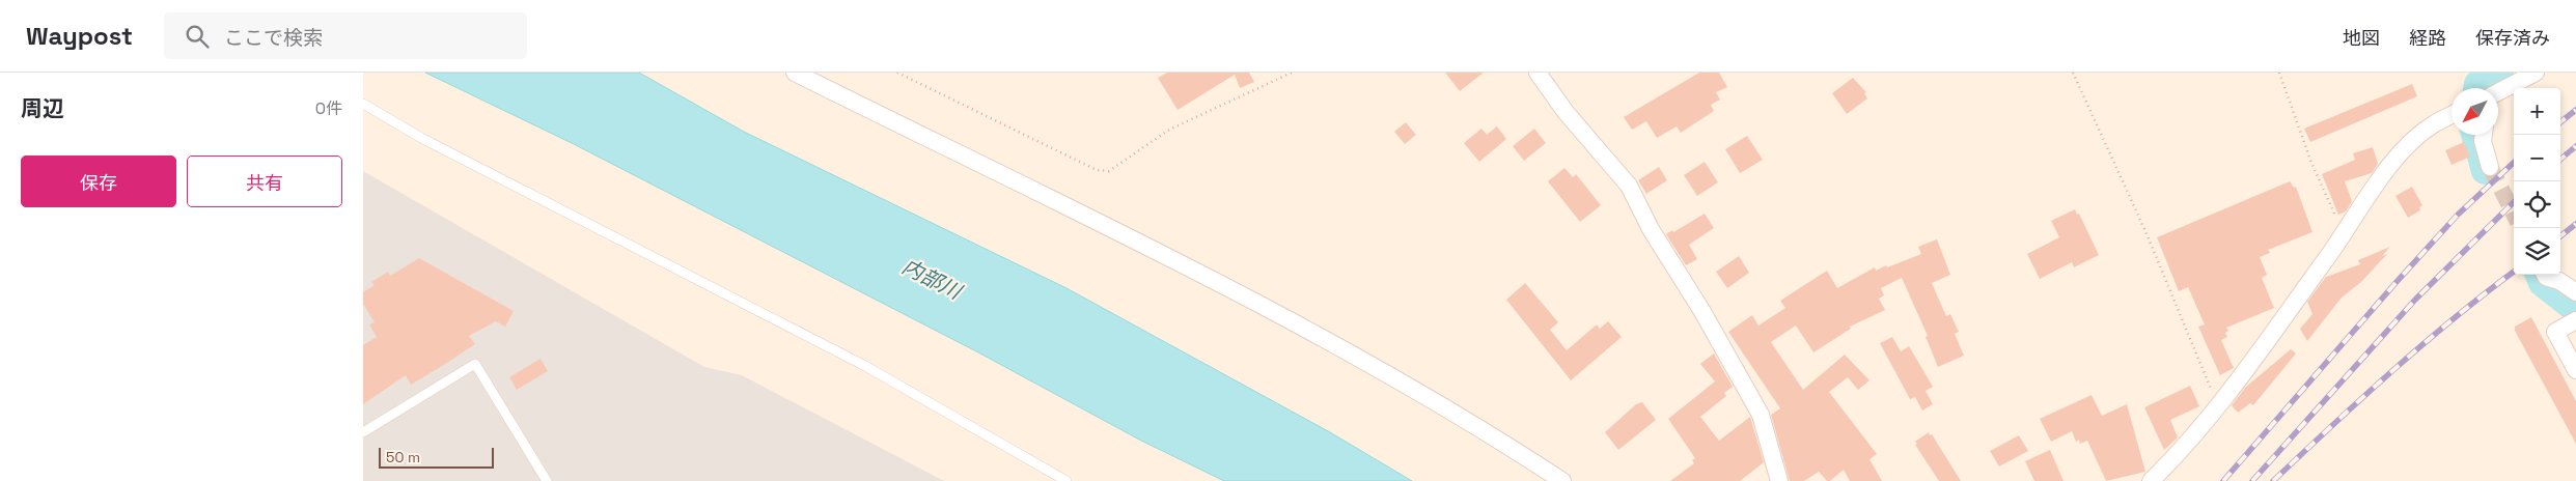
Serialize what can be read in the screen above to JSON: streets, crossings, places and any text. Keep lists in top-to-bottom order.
{
  "water": ["内部川"],
  "scale_bar": "50 m",
  "north": "bottom left",
  "page": {
    "header": "Waypost",
    "search": "ここで検索",
    "nav": ["地図", "経路", "保存済み"],
    "heading": ["周辺", "0件"],
    "map_buttons": ["+", "−"],
    "buttons": ["保存", "共有"],
    "scale": "50 m"
  }
}
